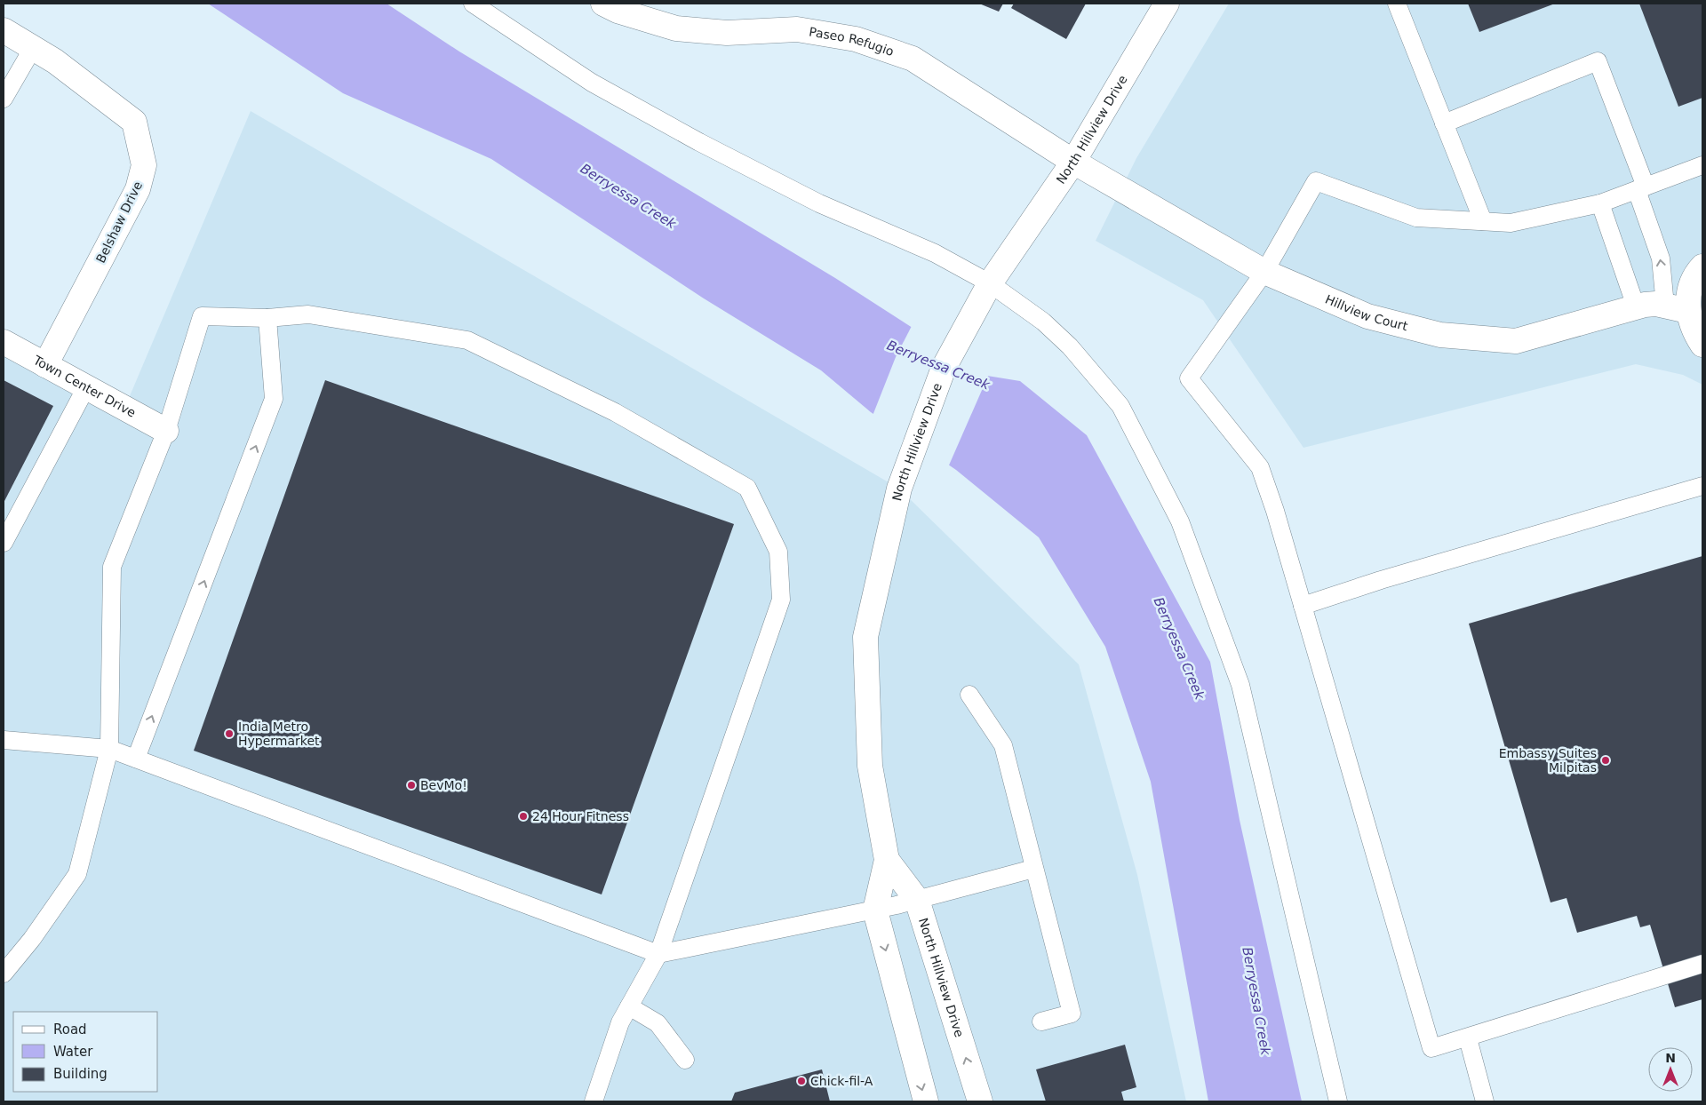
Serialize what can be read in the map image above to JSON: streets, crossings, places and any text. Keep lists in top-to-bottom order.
{
  "streets": {
    "street": [
      "Paseo Refugio",
      "North Hillview Drive",
      "Belshaw Drive",
      "Hillview Court",
      "Town Center Drive"
    ]
  },
  "crossings": [
    ["Paseo Refugio", "North Hillview Drive"],
    ["Paseo Refugio", "Hillview Court"],
    ["North Hillview Drive", "Hillview Court"],
    ["Belshaw Drive", "Town Center Drive"]
  ],
  "water": ["Berryessa Creek"],
  "places": [
    "India Metro Hypermarket",
    "Embassy Suites Milpitas",
    "BevMo!",
    "24 Hour Fitness",
    "Chick-fil-A"
  ],
  "legend": ["Road", "Water", "Building"],
  "north": "top"
}
